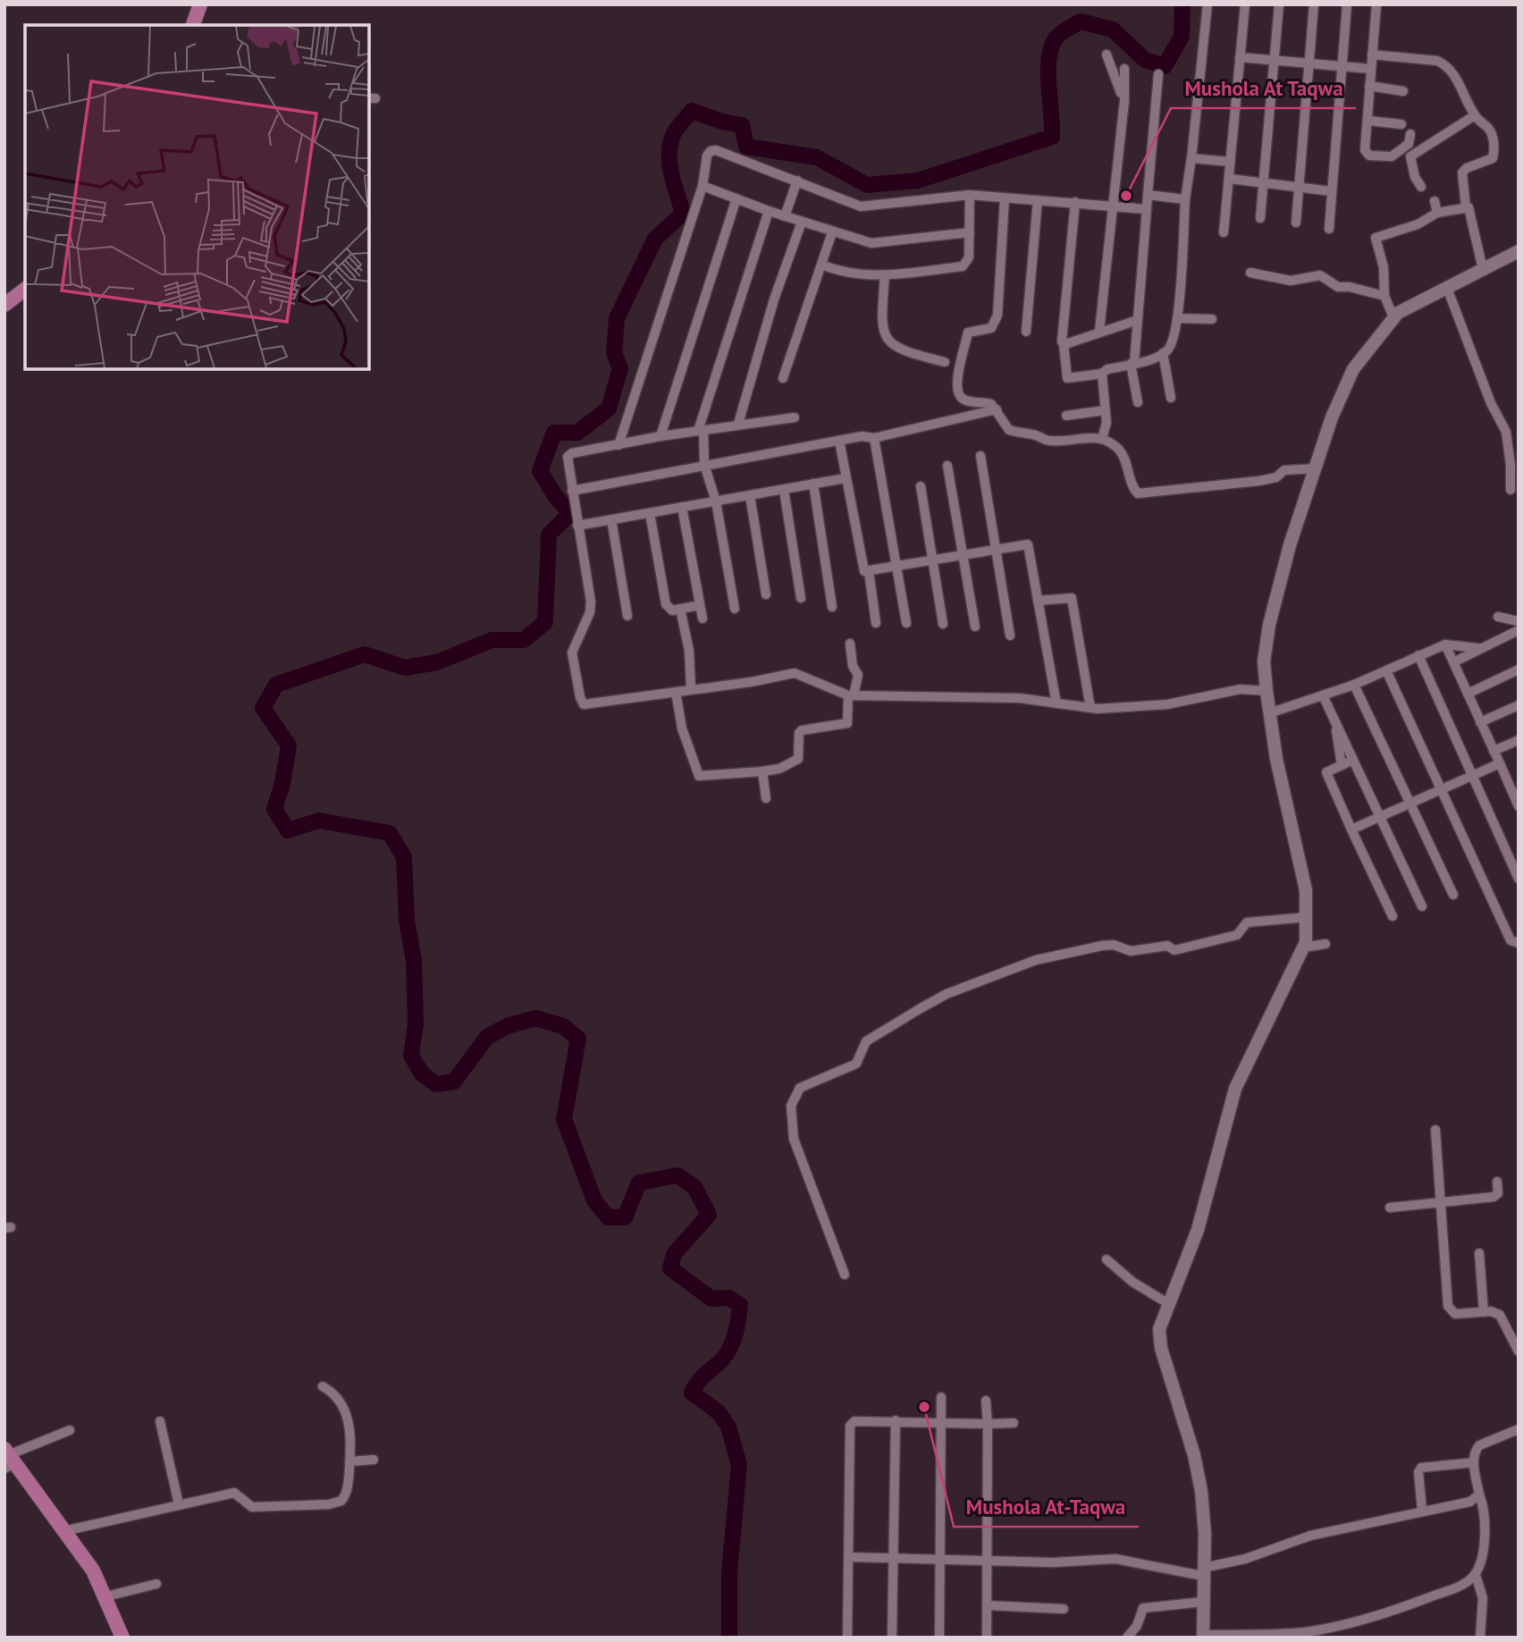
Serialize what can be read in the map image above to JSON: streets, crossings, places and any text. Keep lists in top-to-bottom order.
{
  "places": ["Mushola At Taqwa", "Mushola At-Taqwa"]
}
